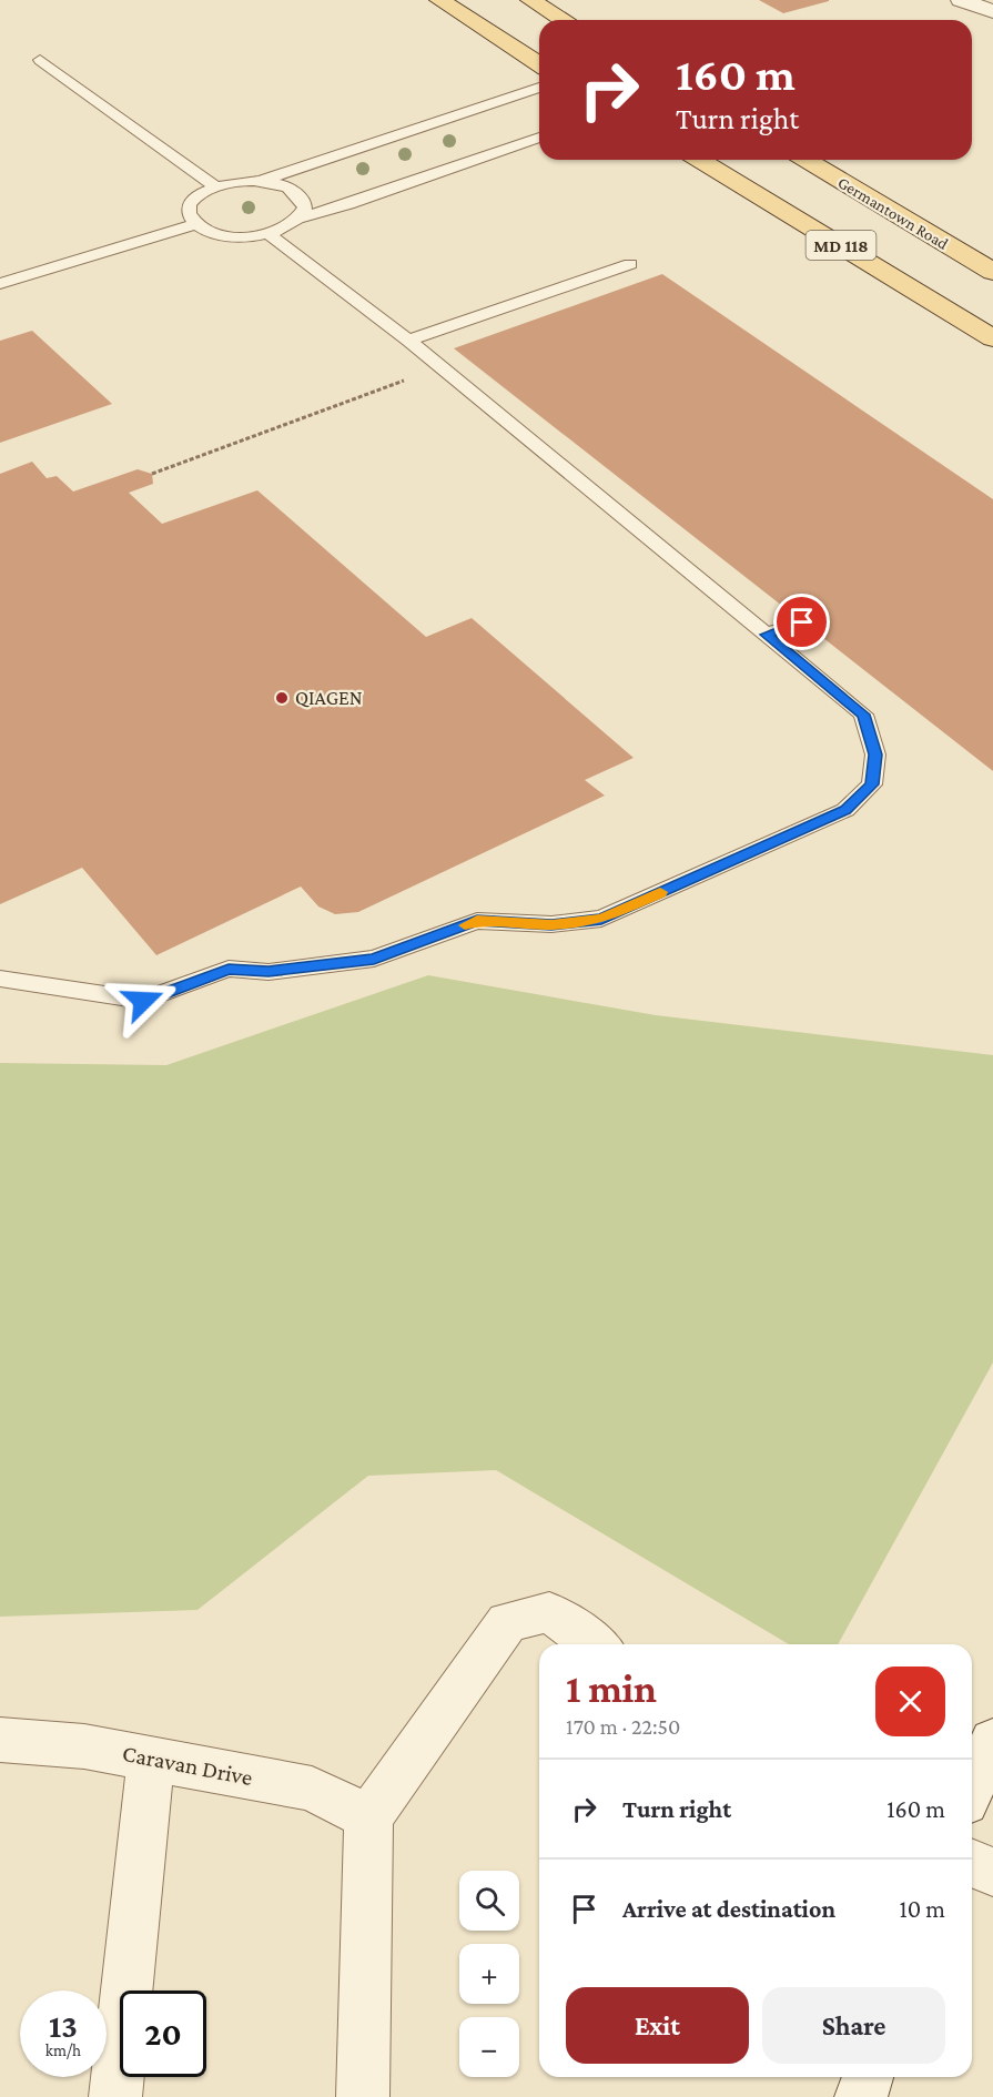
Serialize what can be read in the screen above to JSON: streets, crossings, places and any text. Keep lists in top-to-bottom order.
{
  "streets": {
    "main road": ["Germantown Road", "MD 118"],
    "street": ["Caravan Drive"]
  },
  "places": ["QIAGEN"],
  "page": {
    "turn": ["160 m", "Turn right"],
    "heading": ["1 min", "170 m · 22:50"],
    "list": [
      {
        "name": "Turn right",
        "value": "160 m"
      },
      {
        "name": "Arrive at destination",
        "value": "10 m"
      }
    ],
    "map_buttons": ["+", "−"],
    "buttons": ["Exit", "Share"],
    "speed": "13 km/h",
    "limit": "20"
  }
}
